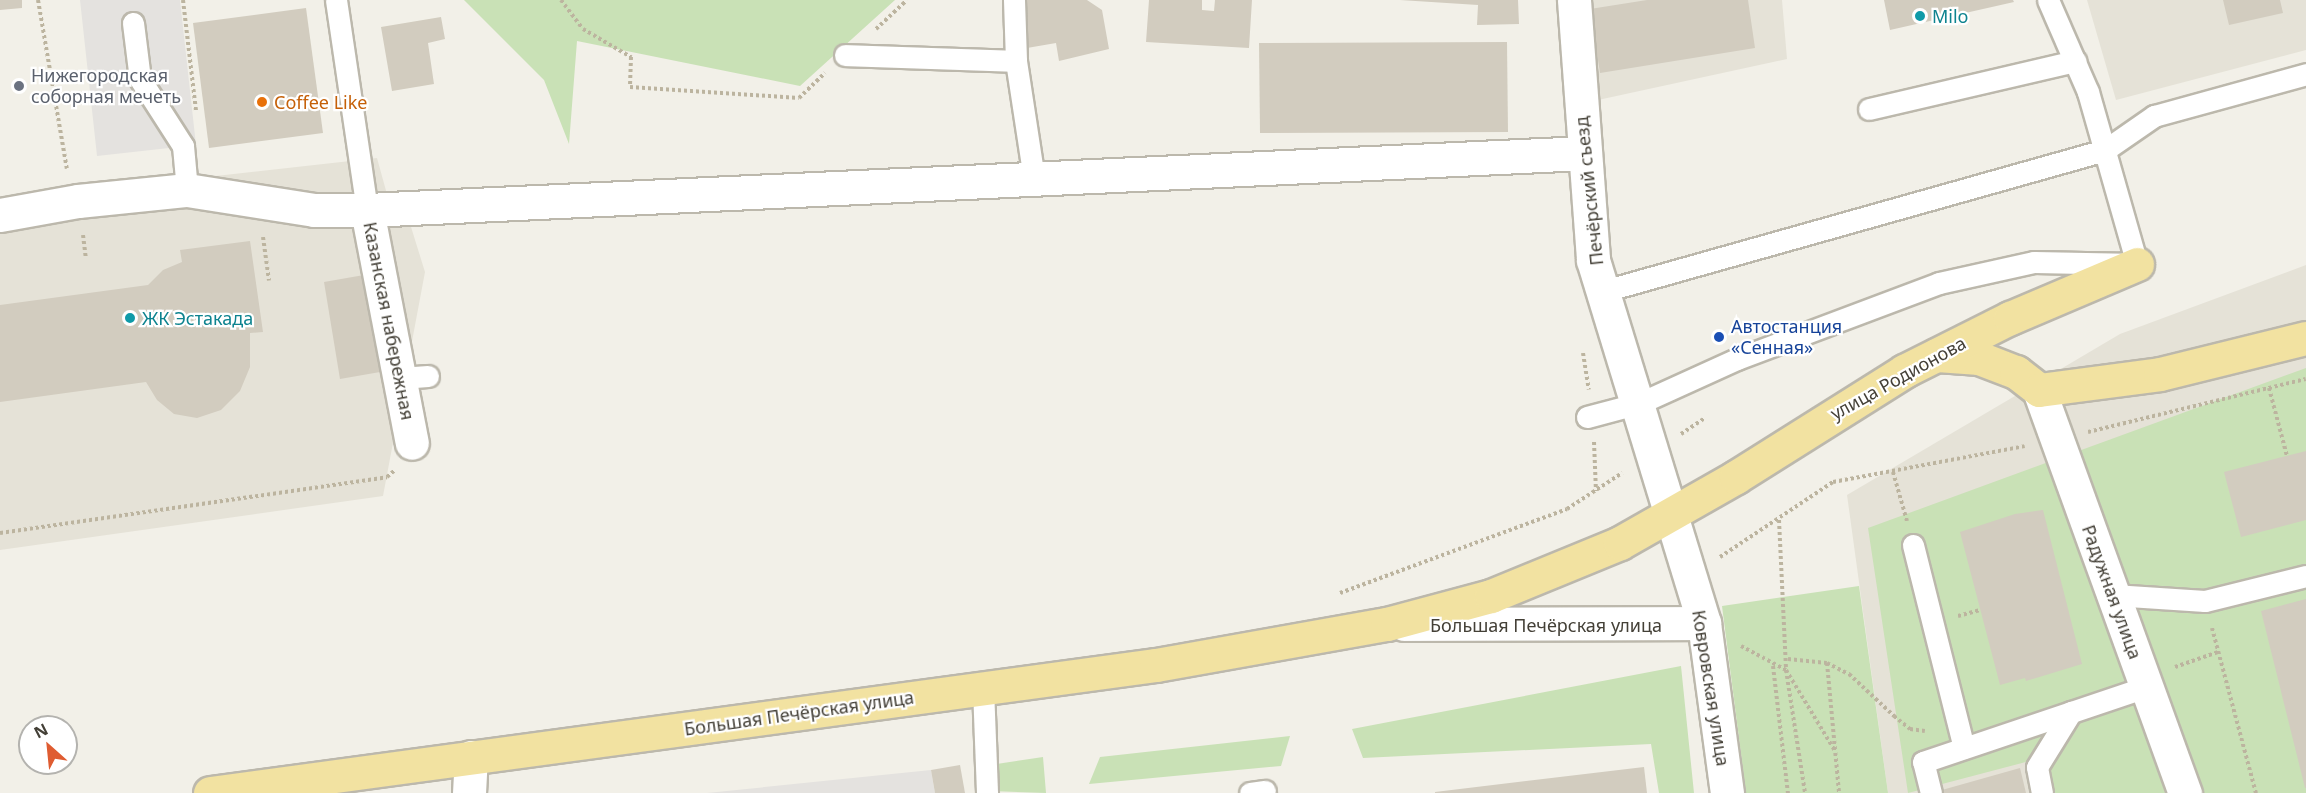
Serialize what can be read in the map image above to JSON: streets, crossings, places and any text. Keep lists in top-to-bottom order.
{
  "streets": {
    "main road": ["улица Родионова", "Большая Печёрская улица"],
    "street": [
      "Печёрский съезд",
      "Казанская набережная",
      "Радужная улица",
      "Ковровская улица"
    ]
  },
  "crossings": [
    ["Печёрский съезд", "улица Родионова"],
    ["Печёрский съезд", "Большая Печёрская улица"],
    ["Печёрский съезд", "Ковровская улица"],
    ["улица Родионова", "Большая Печёрская улица"],
    ["улица Родионова", "Ковровская улица"],
    ["Большая Печёрская улица", "Ковровская улица"]
  ],
  "places": [
    "Milo",
    "Нижегородская соборная мечеть",
    "Coffee Like",
    "ЖК Эстакада",
    "Автостанция «Сенная»"
  ],
  "north": "top left"
}
